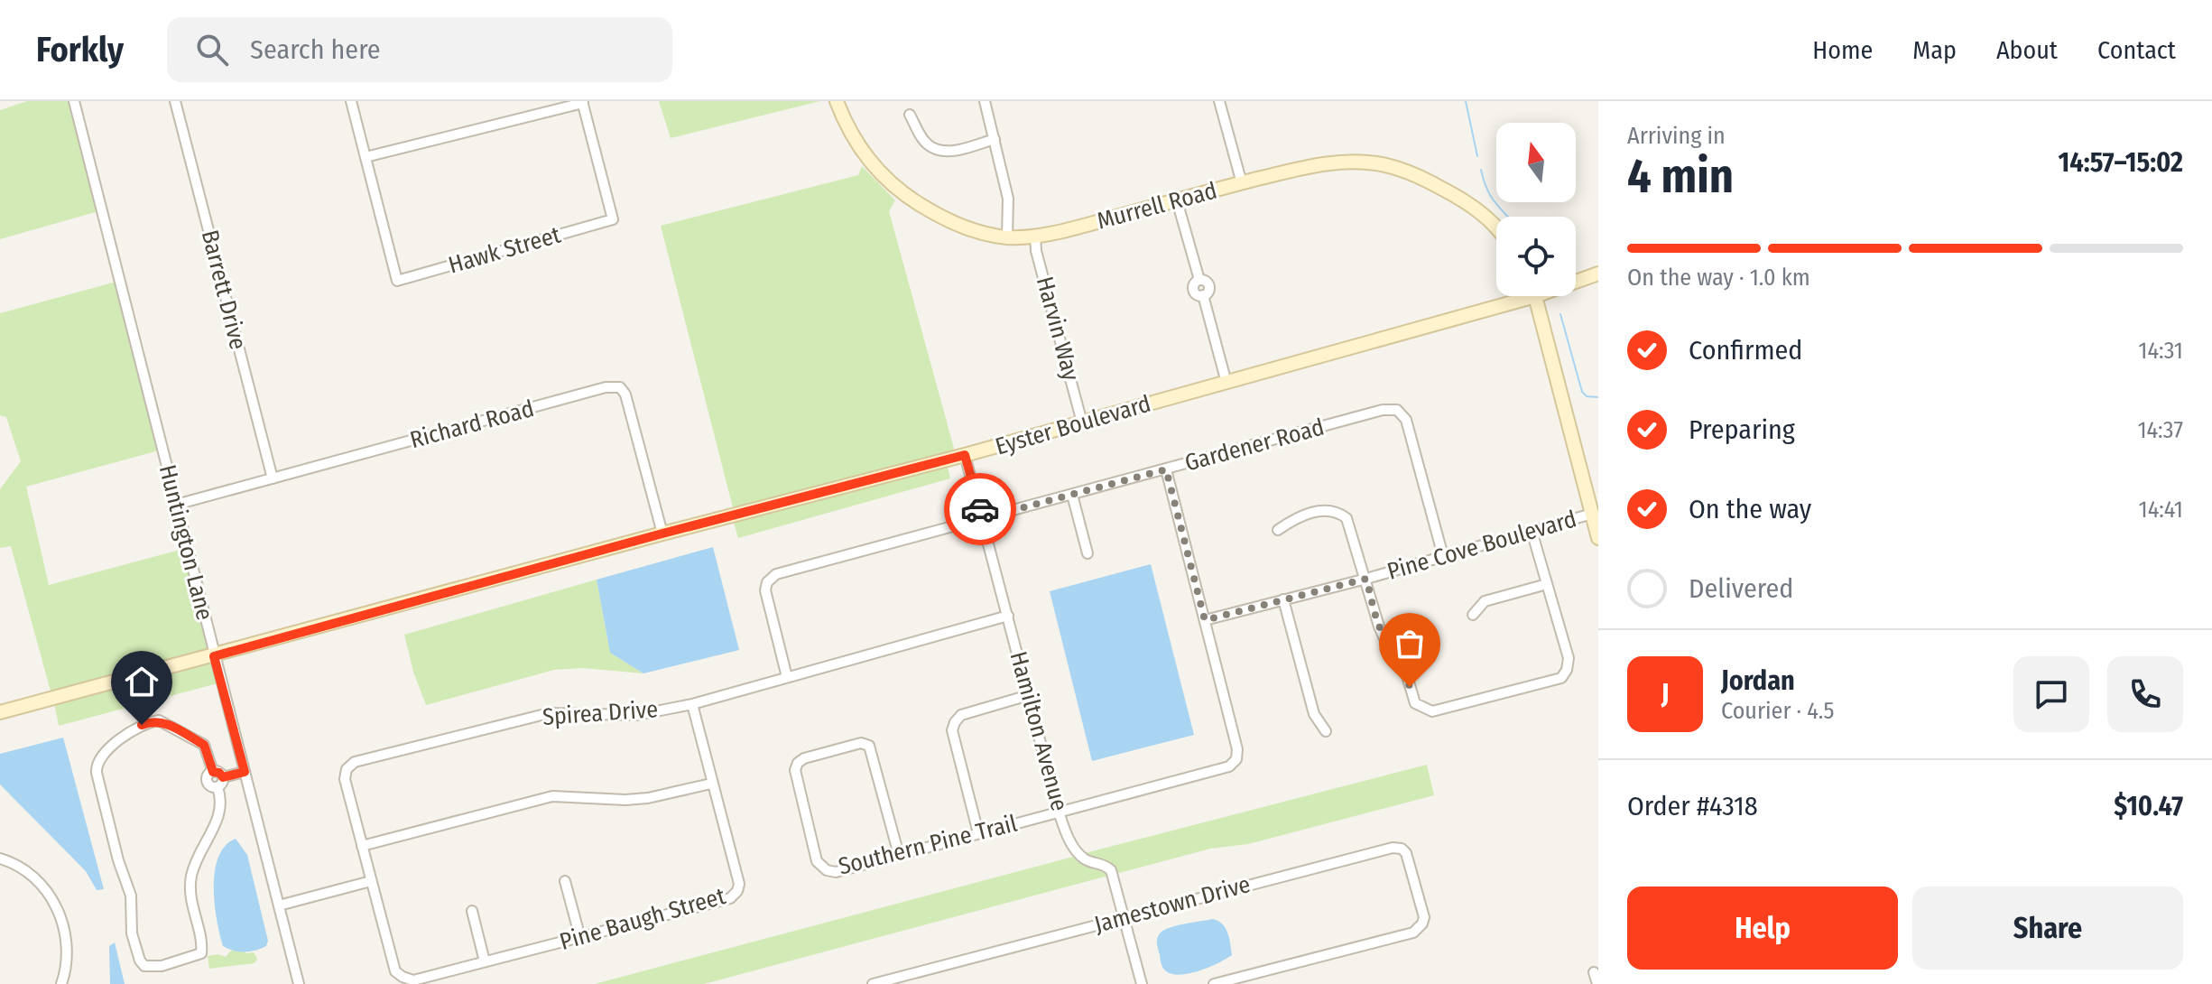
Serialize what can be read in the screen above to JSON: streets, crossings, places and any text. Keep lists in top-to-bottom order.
{
  "streets": {
    "street": [
      "Murrell Road",
      "Hawk Street",
      "Barrett Drive",
      "Harvin Way",
      "Richard Road",
      "Eyster Boulevard",
      "Gardener Road",
      "Huntington Lane",
      "Pine Cove Boulevard",
      "Spirea Drive",
      "Hamilton Avenue",
      "Southern Pine Trail",
      "Jamestown Drive",
      "Pine Baugh Street"
    ]
  },
  "crossings": [
    ["Murrell Road", "Harvin Way"],
    ["Barrett Drive", "Richard Road"],
    ["Harvin Way", "Eyster Boulevard"],
    ["Richard Road", "Eyster Boulevard"],
    ["Richard Road", "Huntington Lane"],
    ["Eyster Boulevard", "Huntington Lane"],
    ["Eyster Boulevard", "Hamilton Avenue"],
    ["Gardener Road", "Pine Cove Boulevard"],
    ["Gardener Road", "Spirea Drive"],
    ["Gardener Road", "Hamilton Avenue"],
    ["Pine Cove Boulevard", "Southern Pine Trail"],
    ["Spirea Drive", "Hamilton Avenue"],
    ["Spirea Drive", "Pine Baugh Street"],
    ["Hamilton Avenue", "Southern Pine Trail"],
    ["Hamilton Avenue", "Jamestown Drive"]
  ],
  "north": "top",
  "page": {
    "header": "Forkly",
    "search": "Search here",
    "nav": [
      "Home",
      "Map",
      "About",
      "Contact"
    ],
    "heading": ["4 min", "Arriving in", "14:57–15:02"],
    "panel": [
      "Jordan",
      "Courier · 4.5",
      "Order #4318",
      "$10.47"
    ],
    "bar": "On the way · 1.0 km",
    "list": [
      ["Confirmed", "14:31"],
      ["Preparing", "14:37"],
      ["On the way", "14:41"],
      "Delivered"
    ],
    "round": "J",
    "buttons": ["Help", "Share"]
  }
}
